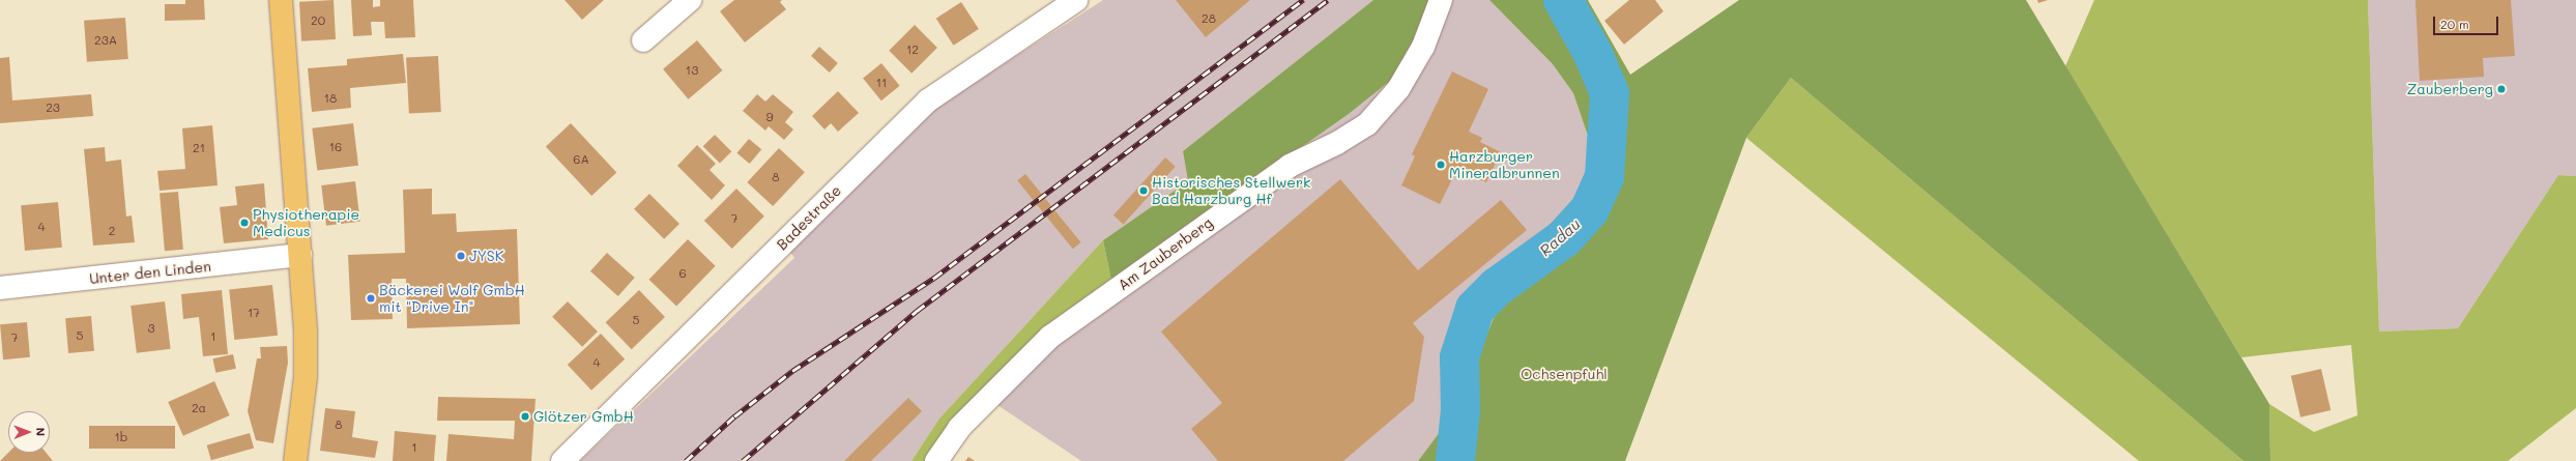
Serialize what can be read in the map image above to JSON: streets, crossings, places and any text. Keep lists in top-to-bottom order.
{
  "streets": {
    "street": ["Badestraße", "Am Zauberberg", "Unter den Linden"]
  },
  "water": ["Radau"],
  "parks": ["Ochsenpfuhl"],
  "places": [
    "Zauberberg",
    "Harzburger Mineralbrunnen",
    "Historisches Stellwerk Bad Harzburg Hf",
    "Physiotherapie Medicus",
    "JYSK",
    "Bäckerei Wolf GmbH mit \"Drive In\"",
    "Glötzer GmbH"
  ],
  "house_numbers": [
    "28",
    "20",
    "23A",
    "12",
    "13",
    "11",
    "18",
    "23",
    "9",
    "16",
    "21",
    "6A",
    "8",
    "7",
    "4",
    "2",
    "6",
    "17",
    "5",
    "3",
    "5",
    "1",
    "7",
    "4",
    "2a",
    "8",
    "1b",
    "1"
  ],
  "scale_bar": "20 m",
  "north": "right"
}
